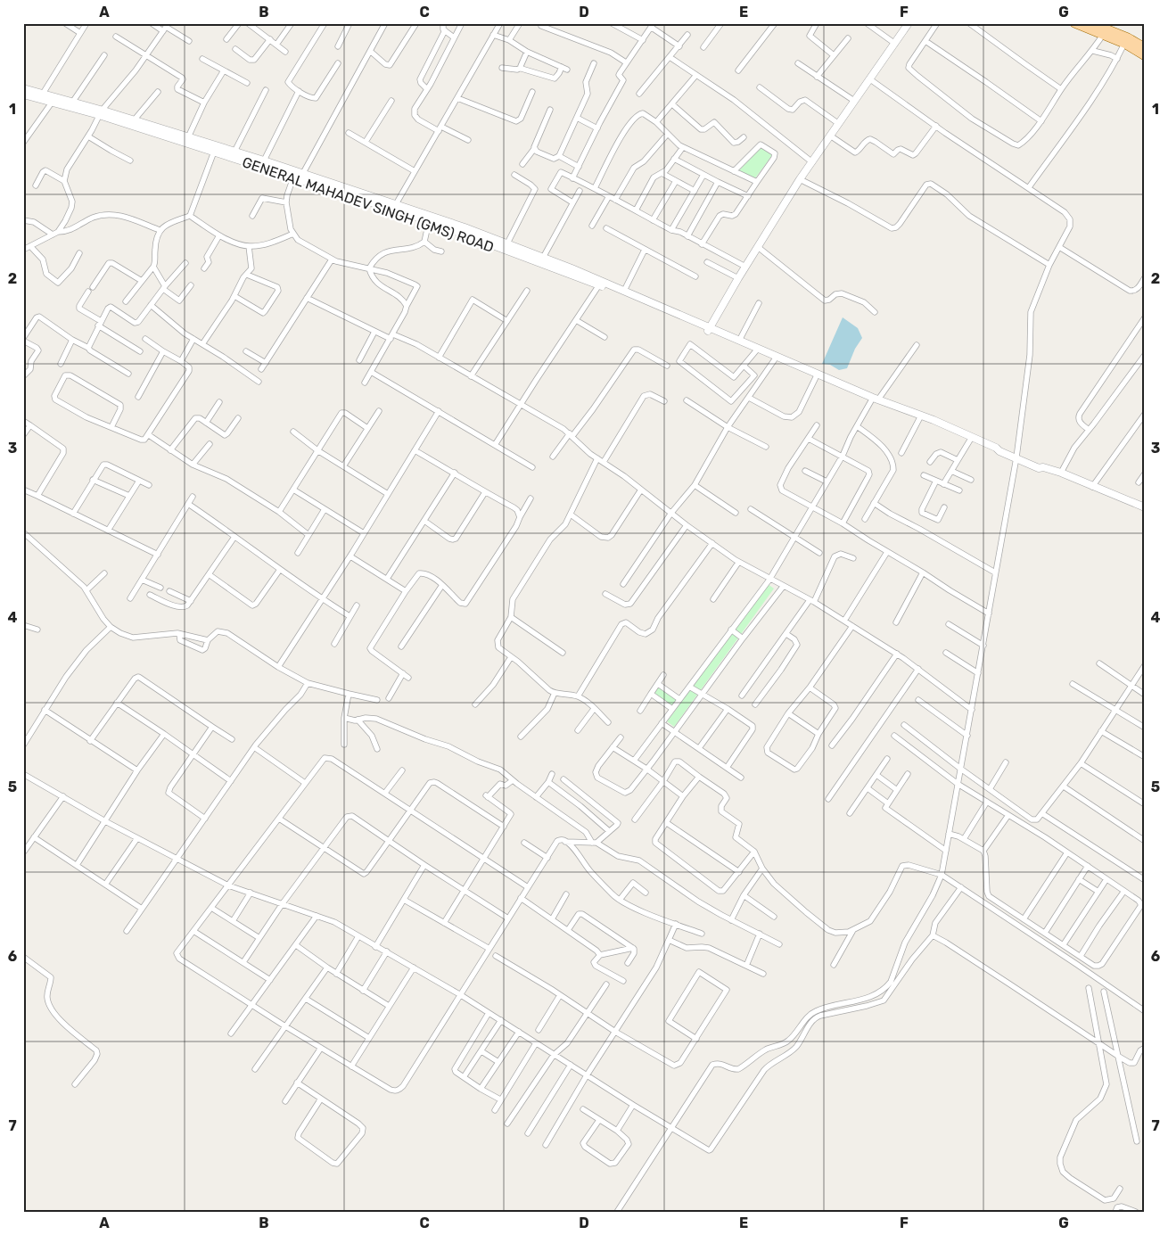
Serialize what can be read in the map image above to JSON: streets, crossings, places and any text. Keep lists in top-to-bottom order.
{
  "streets": {
    "street": ["GENERAL MAHADEV SINGH (GMS) ROAD"]
  },
  "grid": {
    "columns": [
      "A",
      "B",
      "C",
      "D",
      "E",
      "F",
      "G"
    ],
    "rows": [
      "1",
      "2",
      "3",
      "4",
      "5",
      "6",
      "7"
    ]
  }
}
